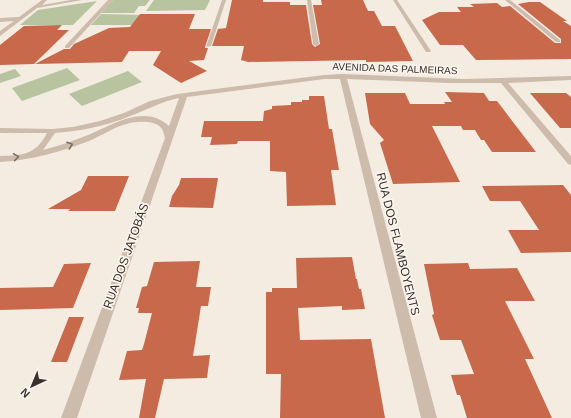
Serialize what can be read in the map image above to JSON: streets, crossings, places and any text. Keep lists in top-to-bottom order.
{
  "streets": {
    "street": ["AVENIDA DAS PALMEIRAS", "RUA DOS FLAMBOYENTS", "RUA DOS JATOBÁS"]
  },
  "crossings": [
    ["AVENIDA DAS PALMEIRAS", "RUA DOS FLAMBOYENTS"],
    ["AVENIDA DAS PALMEIRAS", "RUA DOS JATOBÁS"]
  ],
  "north": "bottom left"
}
